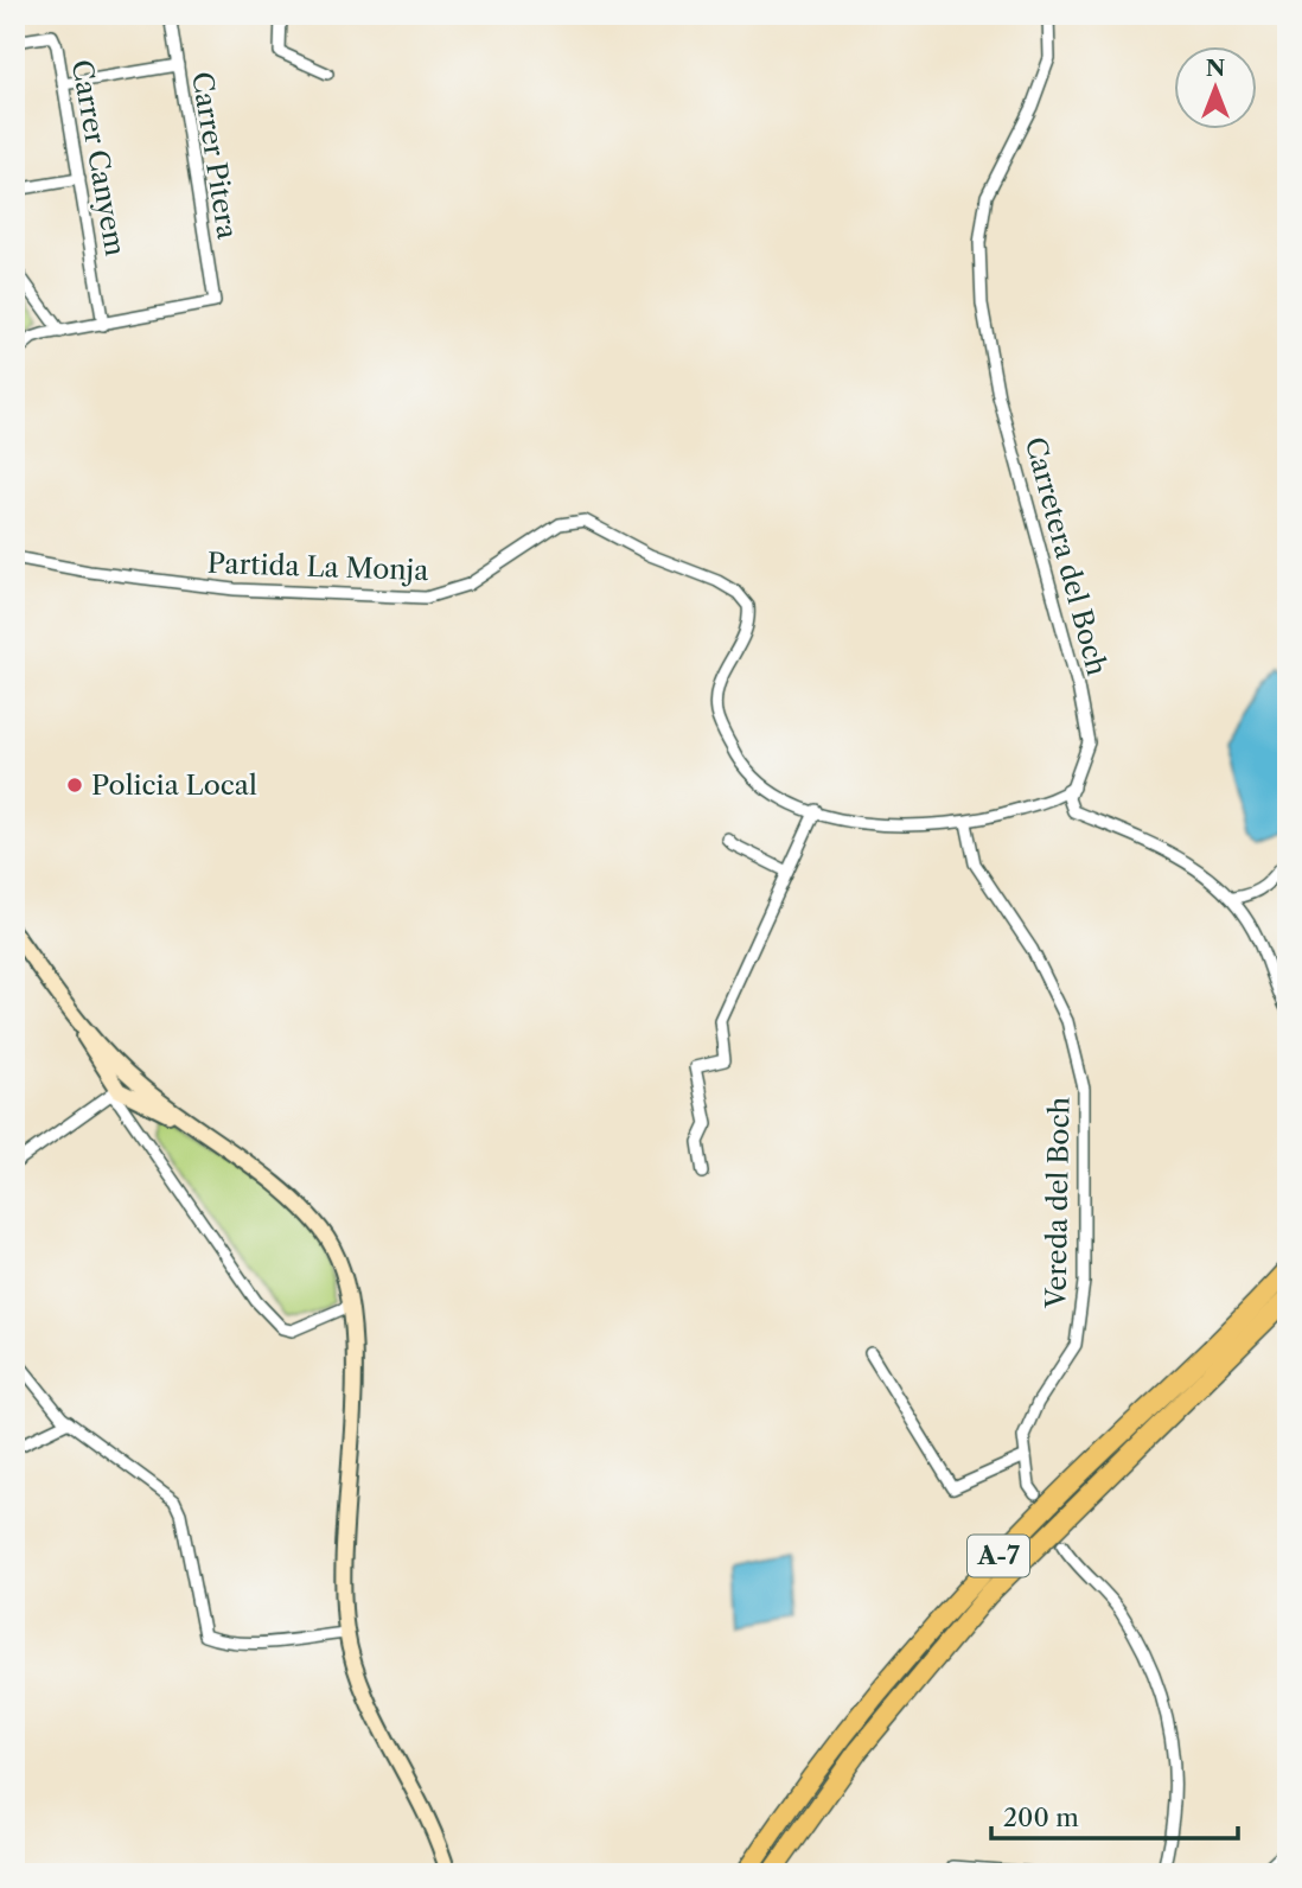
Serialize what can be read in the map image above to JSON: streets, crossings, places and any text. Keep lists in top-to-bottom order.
{
  "streets": {
    "highway": ["A-7"],
    "street": [
      "Carrer Pitera",
      "Carrer Canyem",
      "Carretera del Boch",
      "Partida La Monja",
      "Vereda del Boch"
    ]
  },
  "crossings": [
    ["Carrer Pitera", "Carrer Canyem"]
  ],
  "places": ["Policia Local"],
  "scale_bar": "200 m",
  "north": "top"
}
